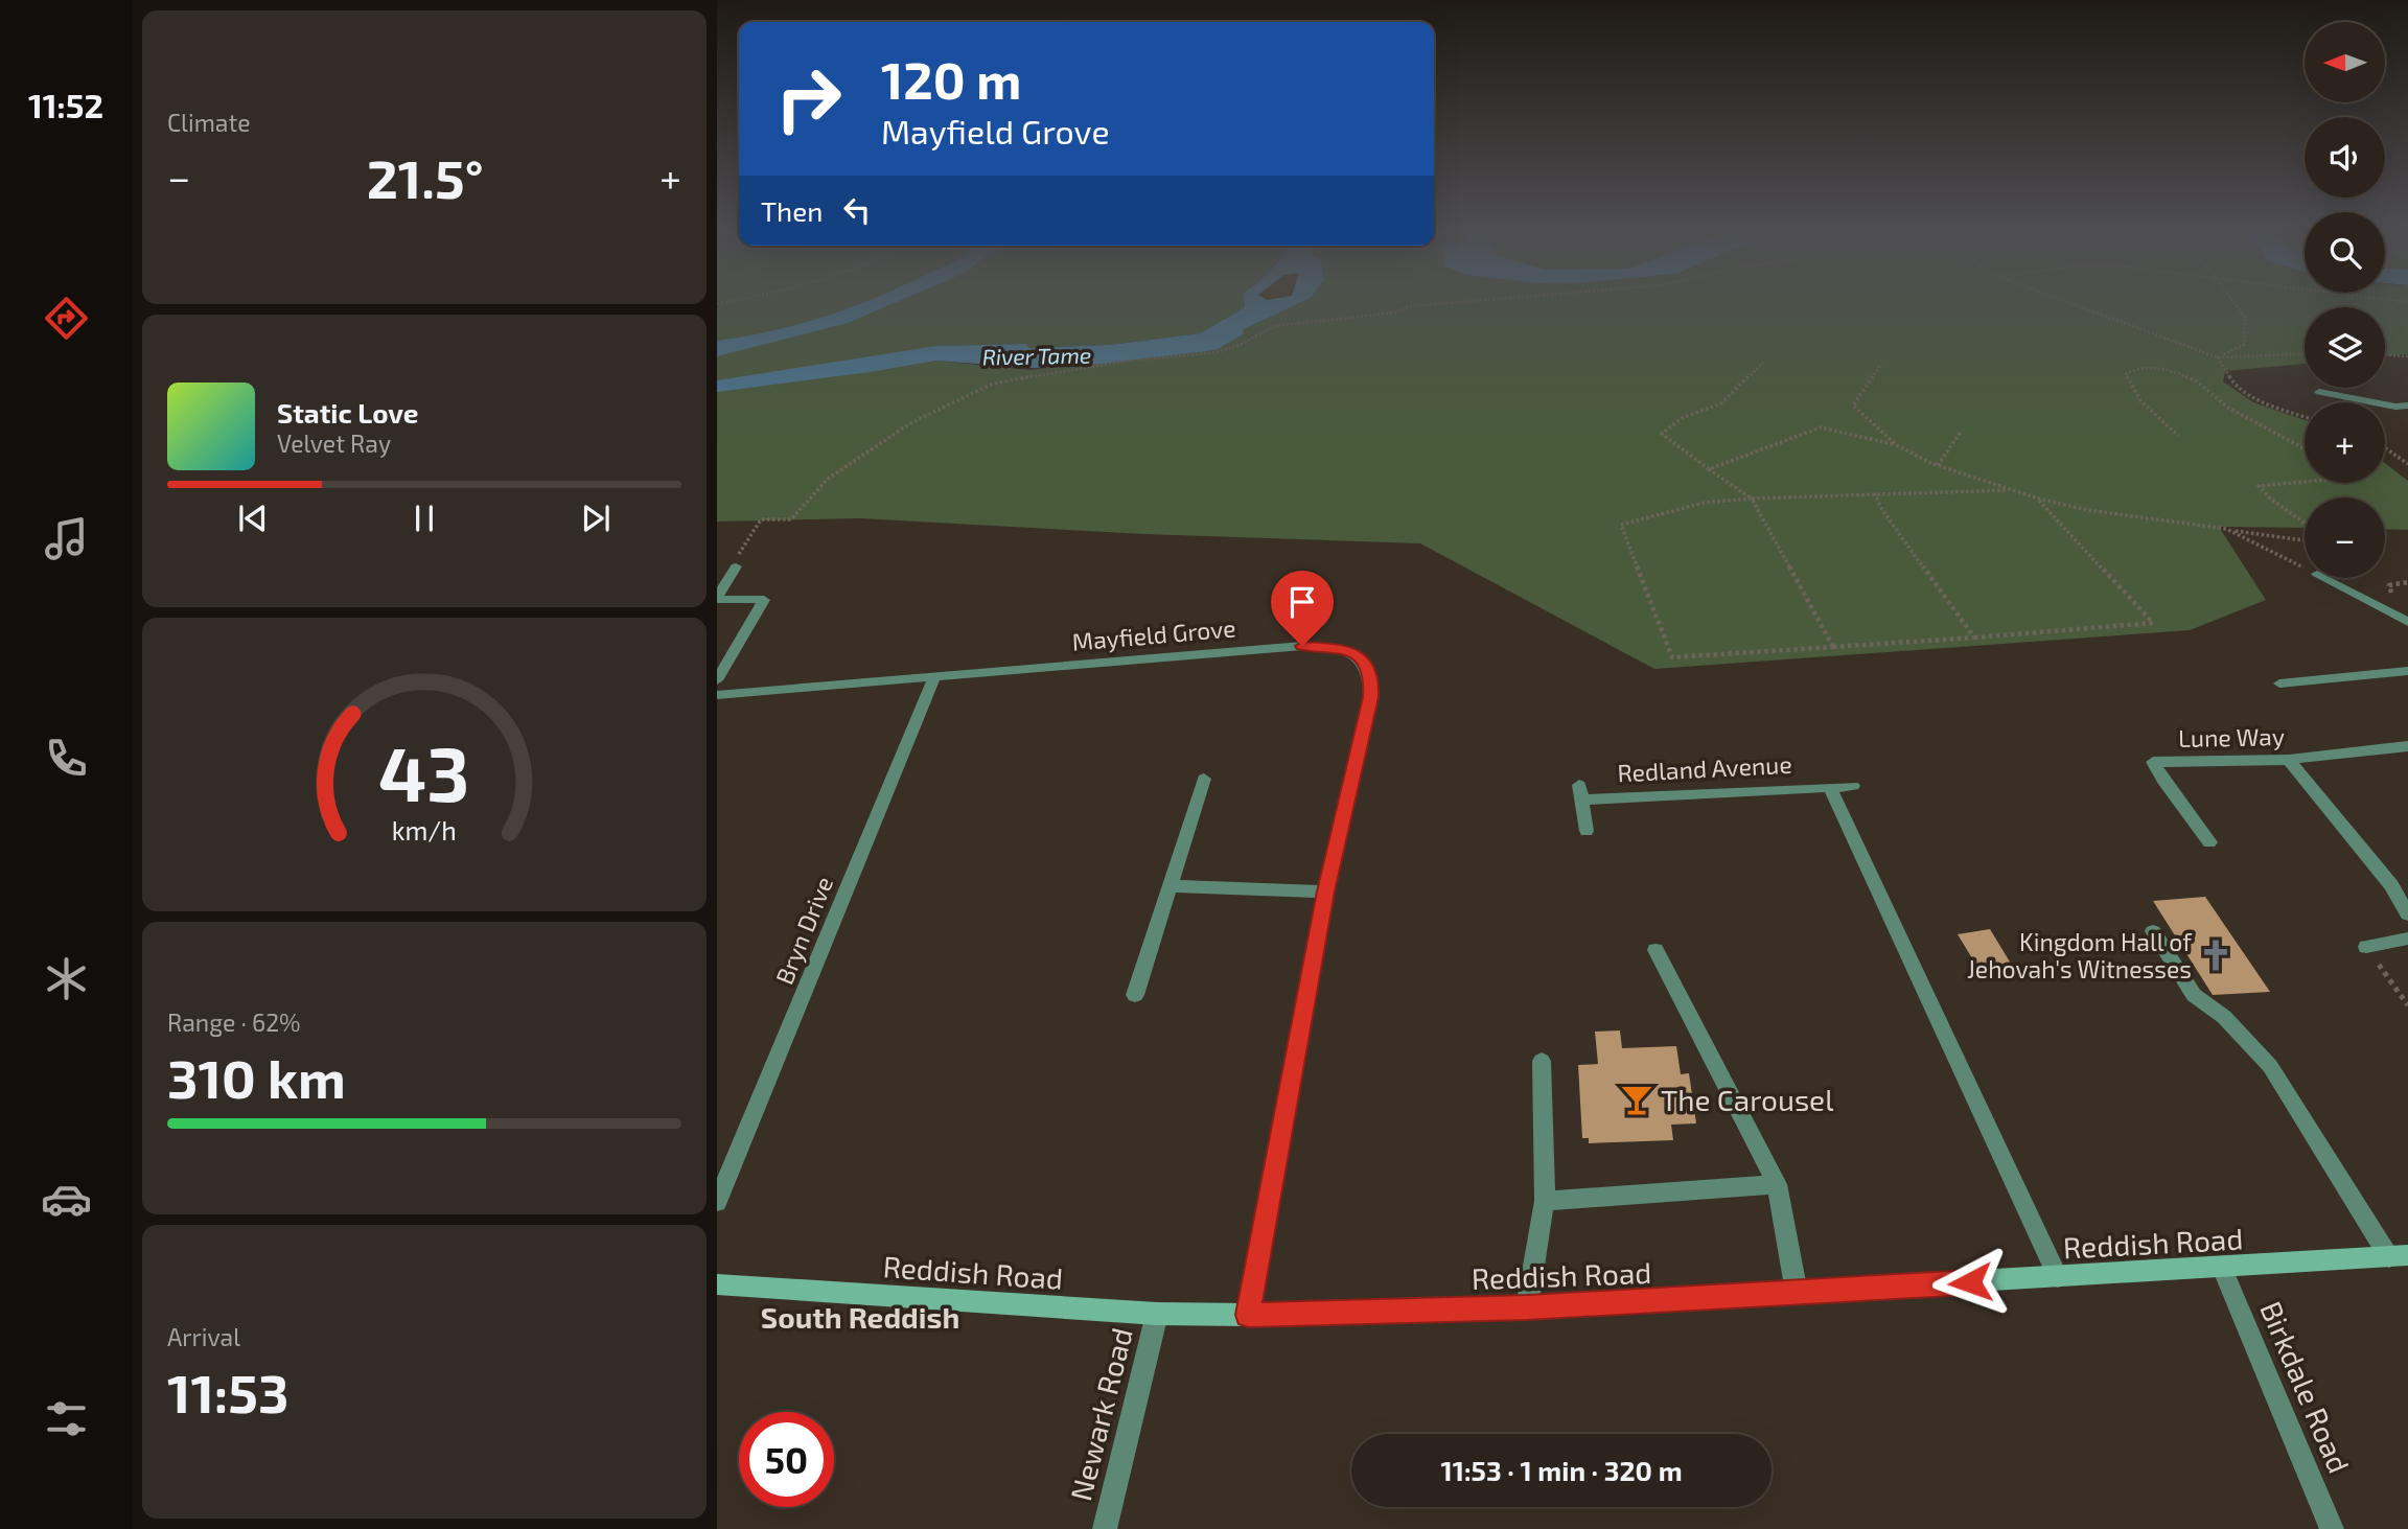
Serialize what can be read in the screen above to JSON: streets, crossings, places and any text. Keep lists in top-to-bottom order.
{
  "streets": {
    "main road": ["Reddish Road"],
    "street": [
      "Mayfield Grove",
      "Lune Way",
      "Redland Avenue",
      "Bryn Drive",
      "Birkdale Road",
      "Newark Road"
    ]
  },
  "crossings": [
    ["Mayfield Grove", "Bryn Drive"],
    ["Mayfield Grove", "Reddish Road"],
    ["Reddish Road", "Birkdale Road"],
    ["Reddish Road", "Newark Road"]
  ],
  "districts": ["South Reddish"],
  "water": ["River Tame"],
  "places": {
    "church": ["Kingdom Hall of Jehovah's Witnesses"],
    "bar": ["The Carousel"]
  },
  "north": "left",
  "page": {
    "tabs": "11:52",
    "tile": [
      "Climate",
      ["Range · 62%", "310 km"],
      ["Arrival", "11:53"]
    ],
    "map_buttons": ["+", "−"],
    "turn": ["120 m", "Mayfield Grove"],
    "heat": ["−", "21.5°", "+"],
    "then": "Then",
    "song": ["Static Love", "Velvet Ray"],
    "limit": "50",
    "trip": "11:53 · 1 min · 320 m",
    "gauge": ["43", "km/h"]
  }
}
